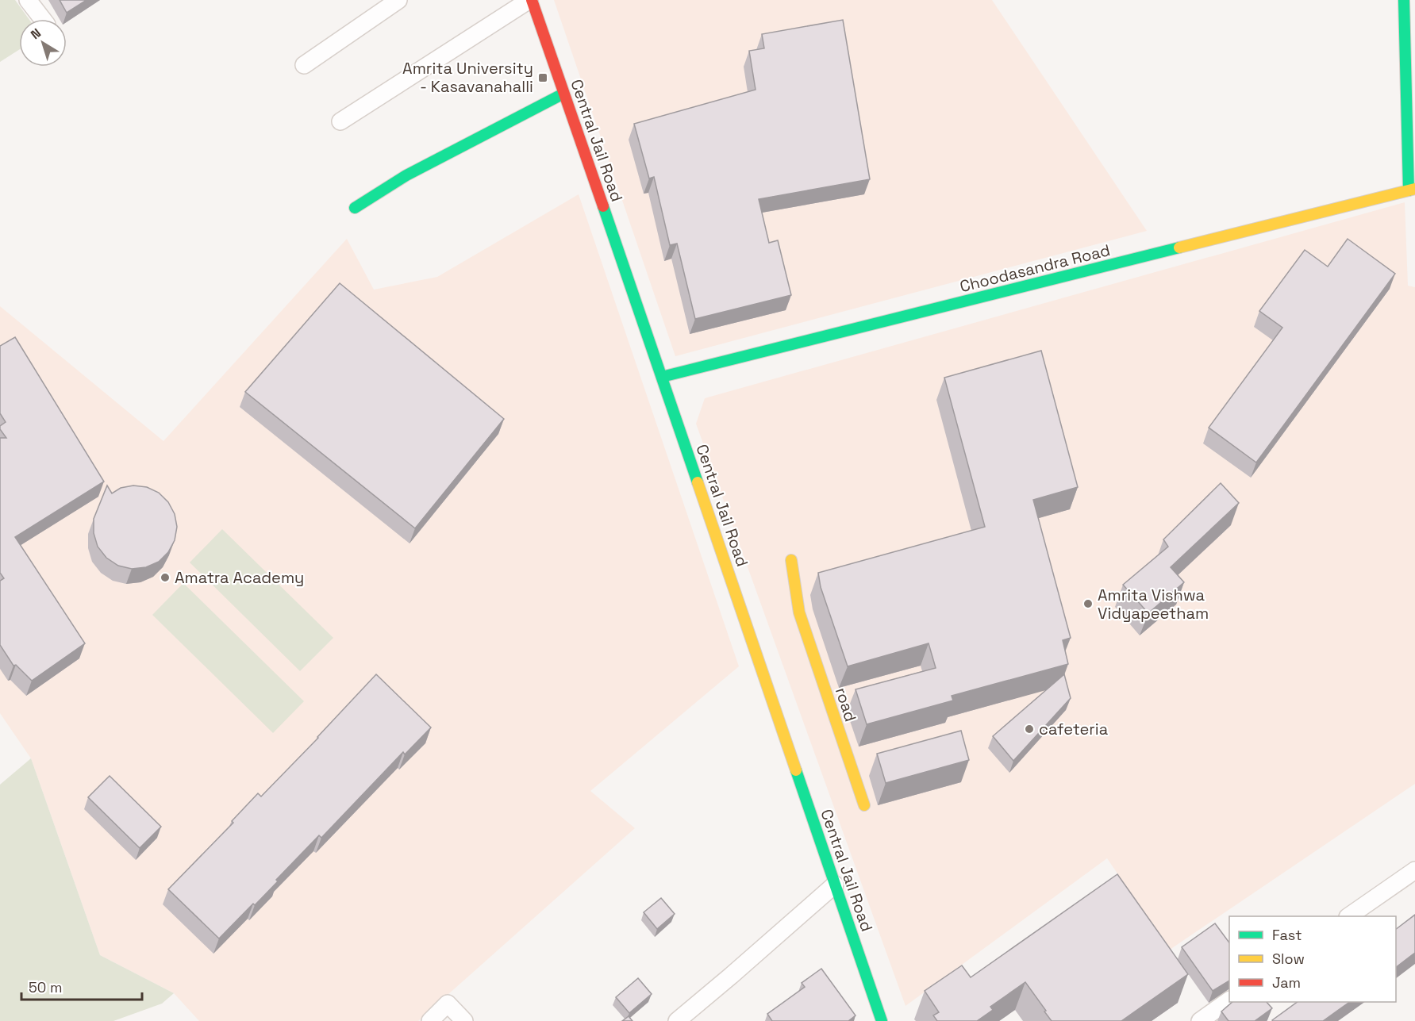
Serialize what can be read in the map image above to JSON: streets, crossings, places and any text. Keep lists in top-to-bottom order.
{
  "streets": {
    "street": ["Central Jail Road", "Choodasandra Road", "road"]
  },
  "crossings": [
    ["Central Jail Road", "Choodasandra Road"]
  ],
  "places": {
    "transit": ["Amrita University - Kasavanahalli"],
    "other": ["Amatra Academy", "Amrita Vishwa Vidyapeetham", "cafeteria"]
  },
  "legend": ["Fast", "Slow", "Jam"],
  "scale_bar": "50 m",
  "north": "top left"
}
